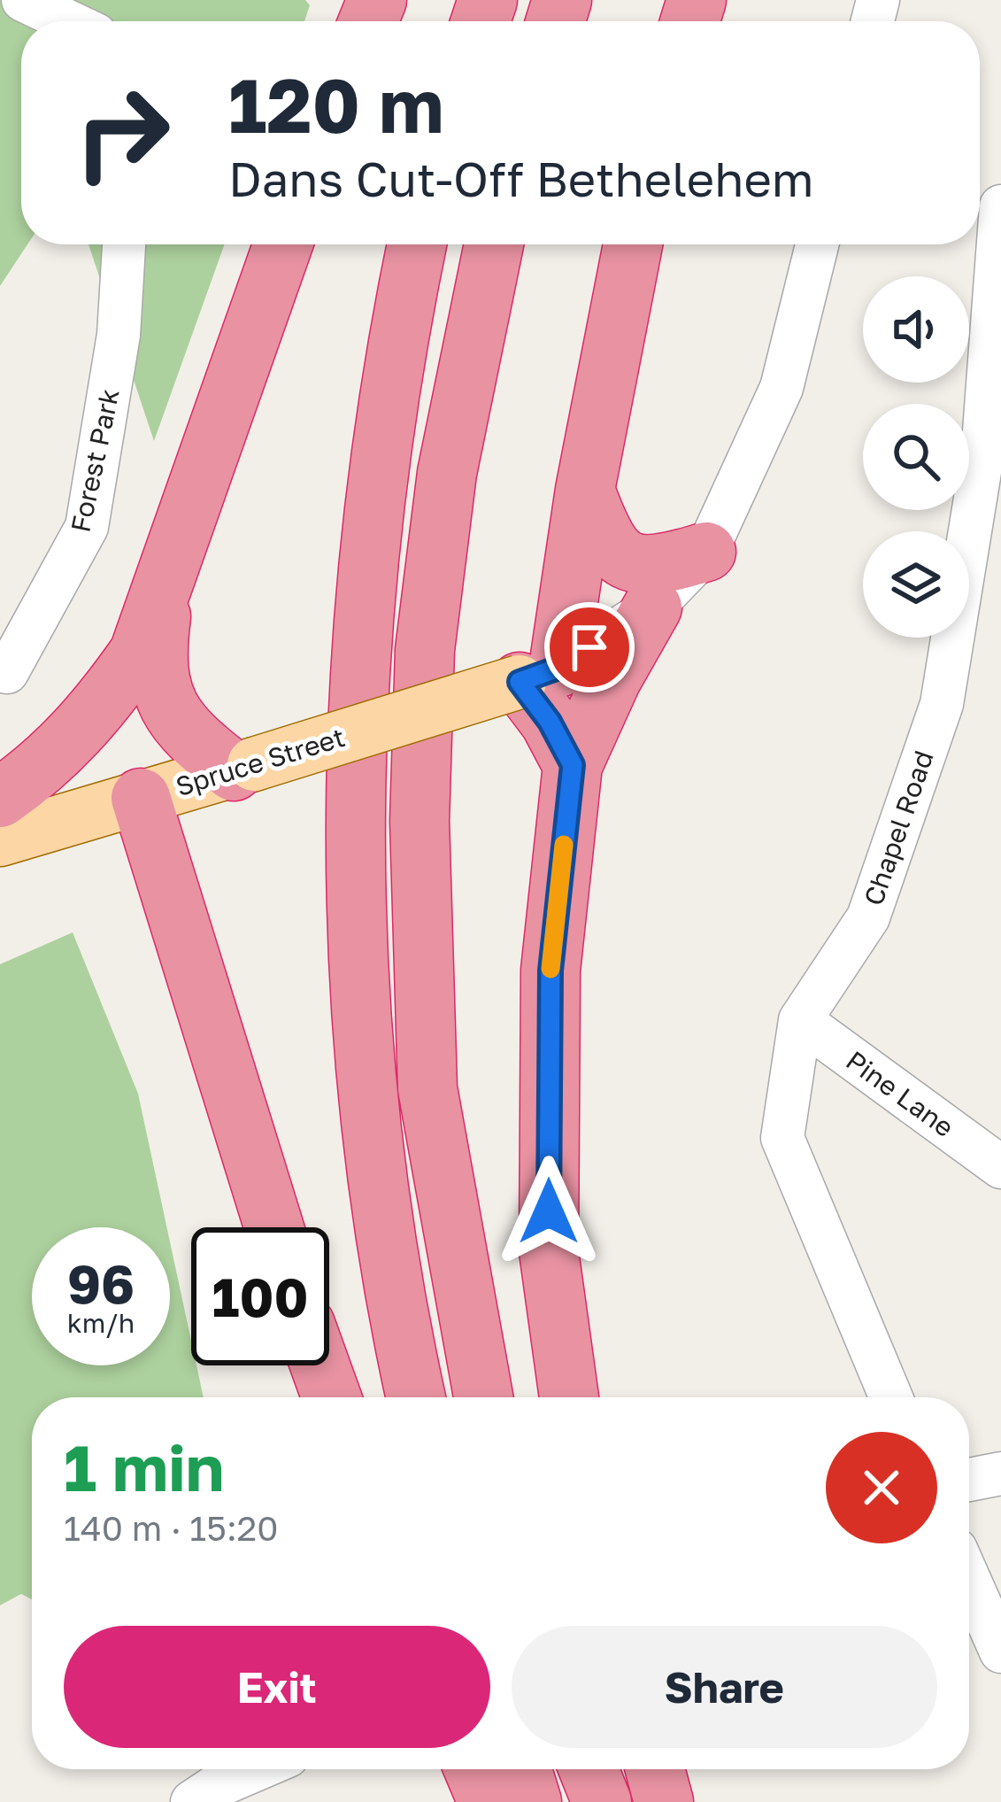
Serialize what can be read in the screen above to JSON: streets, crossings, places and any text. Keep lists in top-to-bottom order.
{
  "streets": {
    "main road": ["Spruce Street"],
    "street": ["Forest Park", "Chapel Road", "Pine Lane"]
  },
  "crossings": [
    ["Chapel Road", "Pine Lane"]
  ],
  "page": {
    "turn": ["120 m", "Dans Cut-Off Bethelehem"],
    "speed": "96 km/h",
    "limit": "100",
    "heading": ["1 min", "140 m · 15:20"],
    "buttons": ["Exit", "Share"]
  }
}
